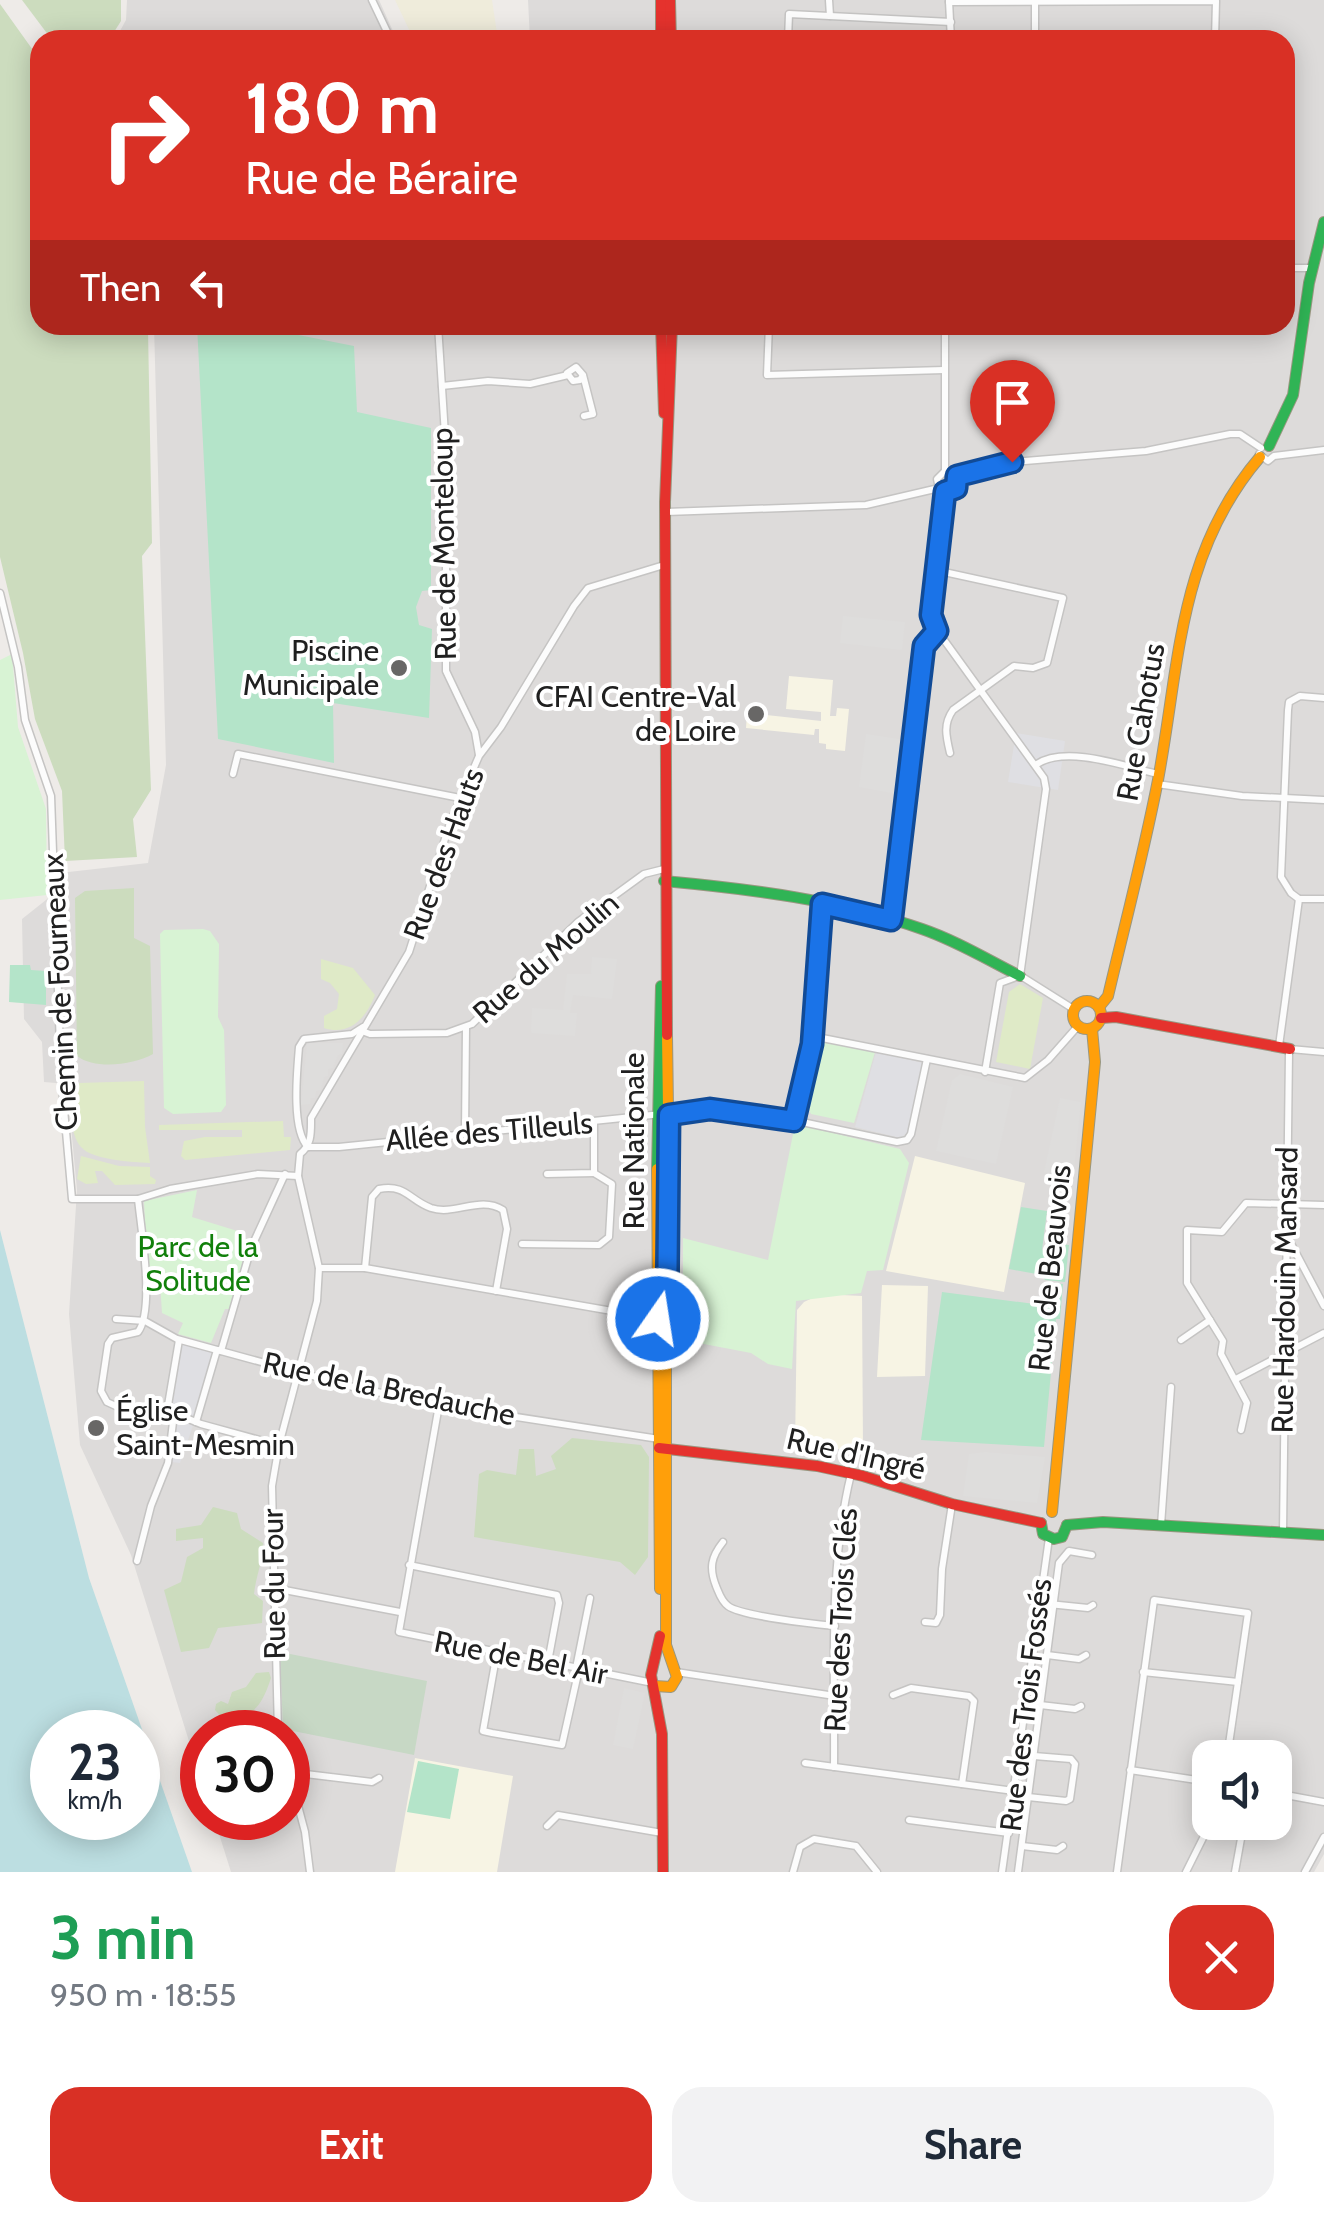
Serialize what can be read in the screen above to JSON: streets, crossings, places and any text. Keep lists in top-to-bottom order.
{
  "streets": {
    "street": [
      "Rue de Monteloup",
      "Rue Cahotus",
      "Rue des Hauts",
      "Rue du Moulin",
      "Chemin de Fourneaux",
      "Allée des Tilleuls",
      "Rue Nationale",
      "Rue de Beauvois",
      "Rue Hardouin Mansard",
      "Rue de la Bredauche",
      "Rue d'Ingré",
      "Rue du Four",
      "Rue des Trois Clés",
      "Rue de Bel Air",
      "Rue des Trois Fossés"
    ]
  },
  "crossings": [
    ["Rue de Monteloup", "Rue des Hauts"],
    ["Rue Cahotus", "Rue de Beauvois"],
    ["Rue des Hauts", "Rue du Moulin"],
    ["Rue des Hauts", "Allée des Tilleuls"],
    ["Rue des Hauts", "Rue Nationale"],
    ["Rue du Moulin", "Rue Nationale"],
    ["Allée des Tilleuls", "Rue Nationale"],
    ["Rue Nationale", "Rue de la Bredauche"],
    ["Rue Nationale", "Rue d'Ingré"],
    ["Rue de Beauvois", "Rue d'Ingré"],
    ["Rue de Beauvois", "Rue des Trois Fossés"],
    ["Rue de la Bredauche", "Rue d'Ingré"],
    ["Rue de la Bredauche", "Rue du Four"],
    ["Rue de la Bredauche", "Rue de Bel Air"],
    ["Rue d'Ingré", "Rue des Trois Clés"],
    ["Rue d'Ingré", "Rue des Trois Fossés"]
  ],
  "parks": ["Parc de la Solitude"],
  "places": ["Piscine Municipale", "CFAI Centre-Val de Loire", "Église Saint-Mesmin"],
  "page": {
    "turn": ["180 m", "Rue de Béraire"],
    "then": "Then",
    "speed": "23 km/h",
    "limit": "30",
    "heading": ["3 min", "950 m · 18:55"],
    "buttons": ["Exit", "Share"]
  }
}
